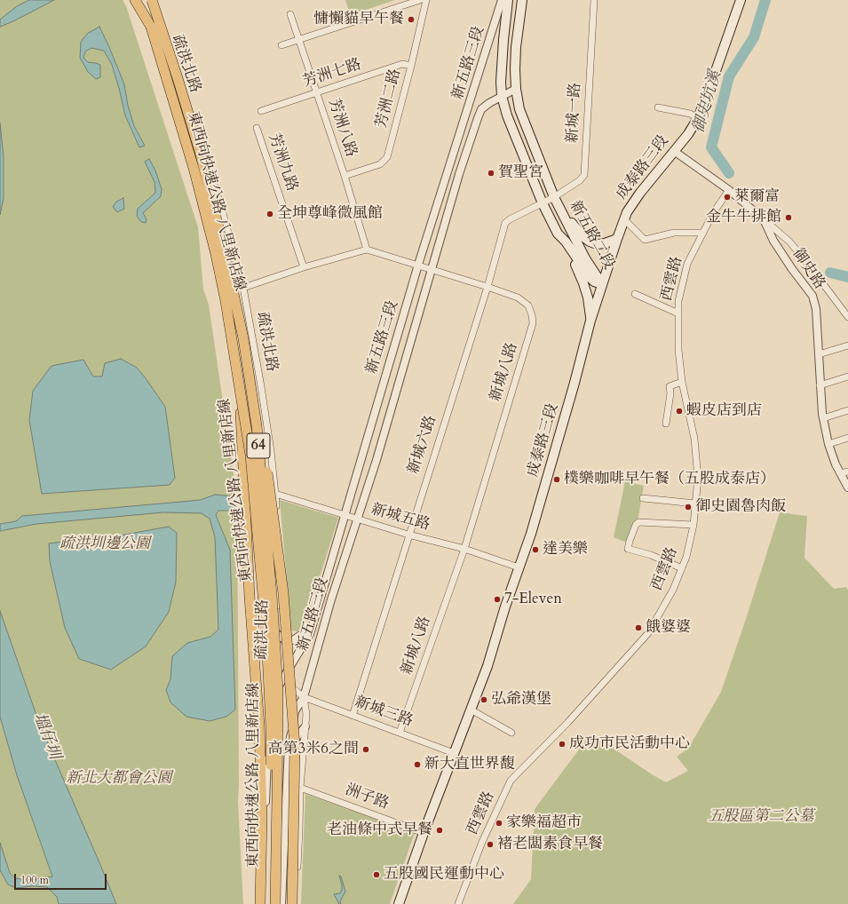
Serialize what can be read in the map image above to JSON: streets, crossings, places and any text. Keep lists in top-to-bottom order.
{
  "streets": {
    "highway": ["東西向快速公路 八里新店線", "64"],
    "main road": ["成泰路三段", "新五路二段"],
    "street": [
      "新五路三段",
      "疏洪北路",
      "芳洲七路",
      "芳洲二路",
      "新城一路",
      "芳洲八路",
      "芳洲九路",
      "御史路",
      "西雲路",
      "新城八路",
      "新城六路",
      "新城五路",
      "新城三路",
      "洲子路"
    ]
  },
  "crossings": [
    ["新五路三段", "疏洪北路"],
    ["新五路三段", "新五路二段"],
    ["新五路三段", "新城八路"],
    ["新五路三段", "新城五路"],
    ["新五路三段", "新城三路"],
    ["疏洪北路", "新城五路"],
    ["疏洪北路", "新城三路"],
    ["芳洲七路", "芳洲二路"],
    ["芳洲七路", "芳洲八路"],
    ["芳洲二路", "芳洲八路"],
    ["新城一路", "新五路二段"],
    ["新城一路", "新城六路"],
    ["芳洲八路", "新城八路"],
    ["成泰路三段", "新五路二段"],
    ["成泰路三段", "御史路"],
    ["成泰路三段", "新城五路"],
    ["成泰路三段", "新城三路"],
    ["成泰路三段", "洲子路"],
    ["新五路二段", "新城六路"],
    ["御史路", "西雲路"],
    ["新城八路", "新城六路"],
    ["新城八路", "新城五路"],
    ["新城八路", "新城三路"],
    ["新城六路", "新城五路"],
    ["新城六路", "新城三路"]
  ],
  "water": ["御史坑溪", "塭仔圳"],
  "parks": ["疏洪圳邊公園", "新北大都會公園", "五股區第二公墓"],
  "places": [
    "慵懶貓早午餐",
    "賀聖宮",
    "萊爾富",
    "全坤尊峰微風館",
    "金牛牛排館",
    "蝦皮店到店",
    "樸樂咖啡早午餐（五股成泰店）",
    "御史園魯肉飯",
    "達美樂",
    "7-Eleven",
    "餓婆婆",
    "弘爺漢堡",
    "成功市民活動中心",
    "高第3米6之間",
    "新大直世界馥",
    "家樂福超市",
    "老油條中式早餐",
    "褚老闆素食早餐",
    "五股國民運動中心"
  ],
  "scale_bar": "100 m"
}
